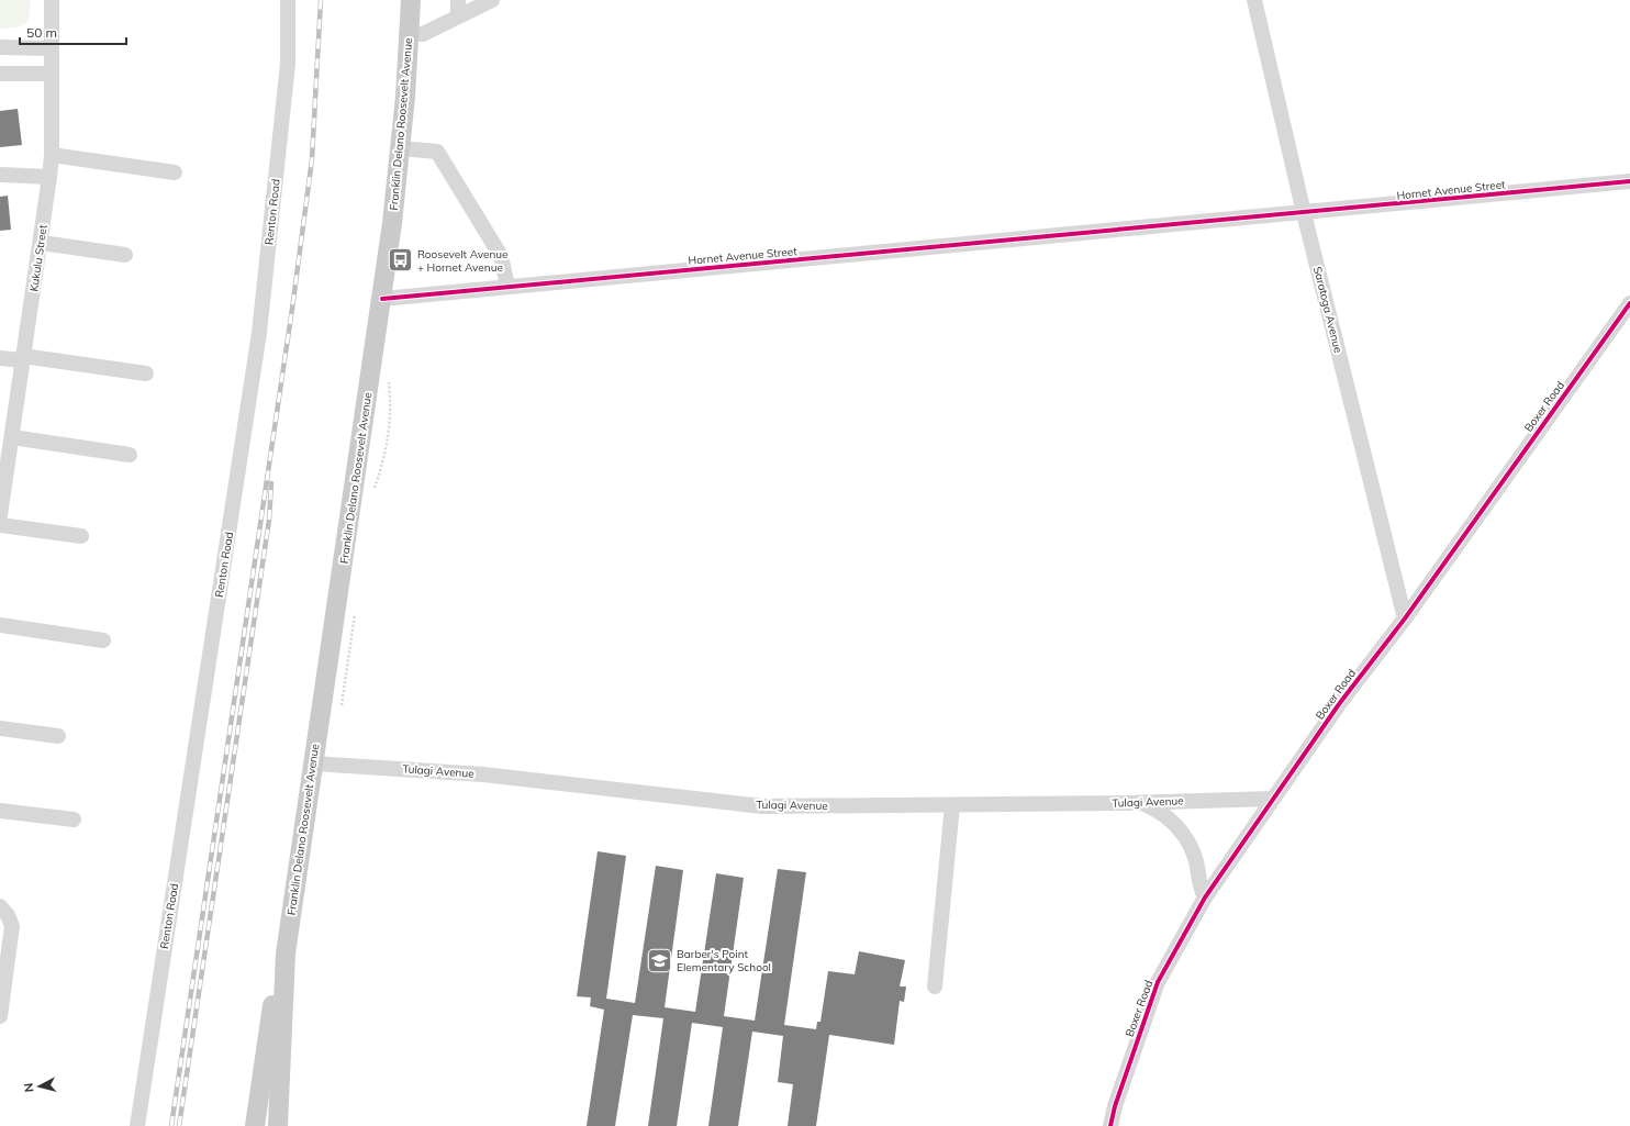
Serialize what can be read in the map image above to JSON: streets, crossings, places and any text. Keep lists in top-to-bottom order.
{
  "streets": {
    "main road": ["Franklin Delano Roosevelt Avenue"],
    "street": [
      "Hornet Avenue Street",
      "Renton Road",
      "Kukulu Street",
      "Saratoga Avenue",
      "Boxer Road",
      "Tulagi Avenue"
    ]
  },
  "crossings": [
    ["Franklin Delano Roosevelt Avenue", "Hornet Avenue Street"],
    ["Franklin Delano Roosevelt Avenue", "Tulagi Avenue"],
    ["Hornet Avenue Street", "Saratoga Avenue"],
    ["Saratoga Avenue", "Boxer Road"],
    ["Boxer Road", "Tulagi Avenue"]
  ],
  "places": {
    "bus stop": ["Roosevelt Avenue + Hornet Avenue"],
    "school or university": ["Barber's Point Elementary School"]
  },
  "scale_bar": "50 m",
  "north": "left"
}
